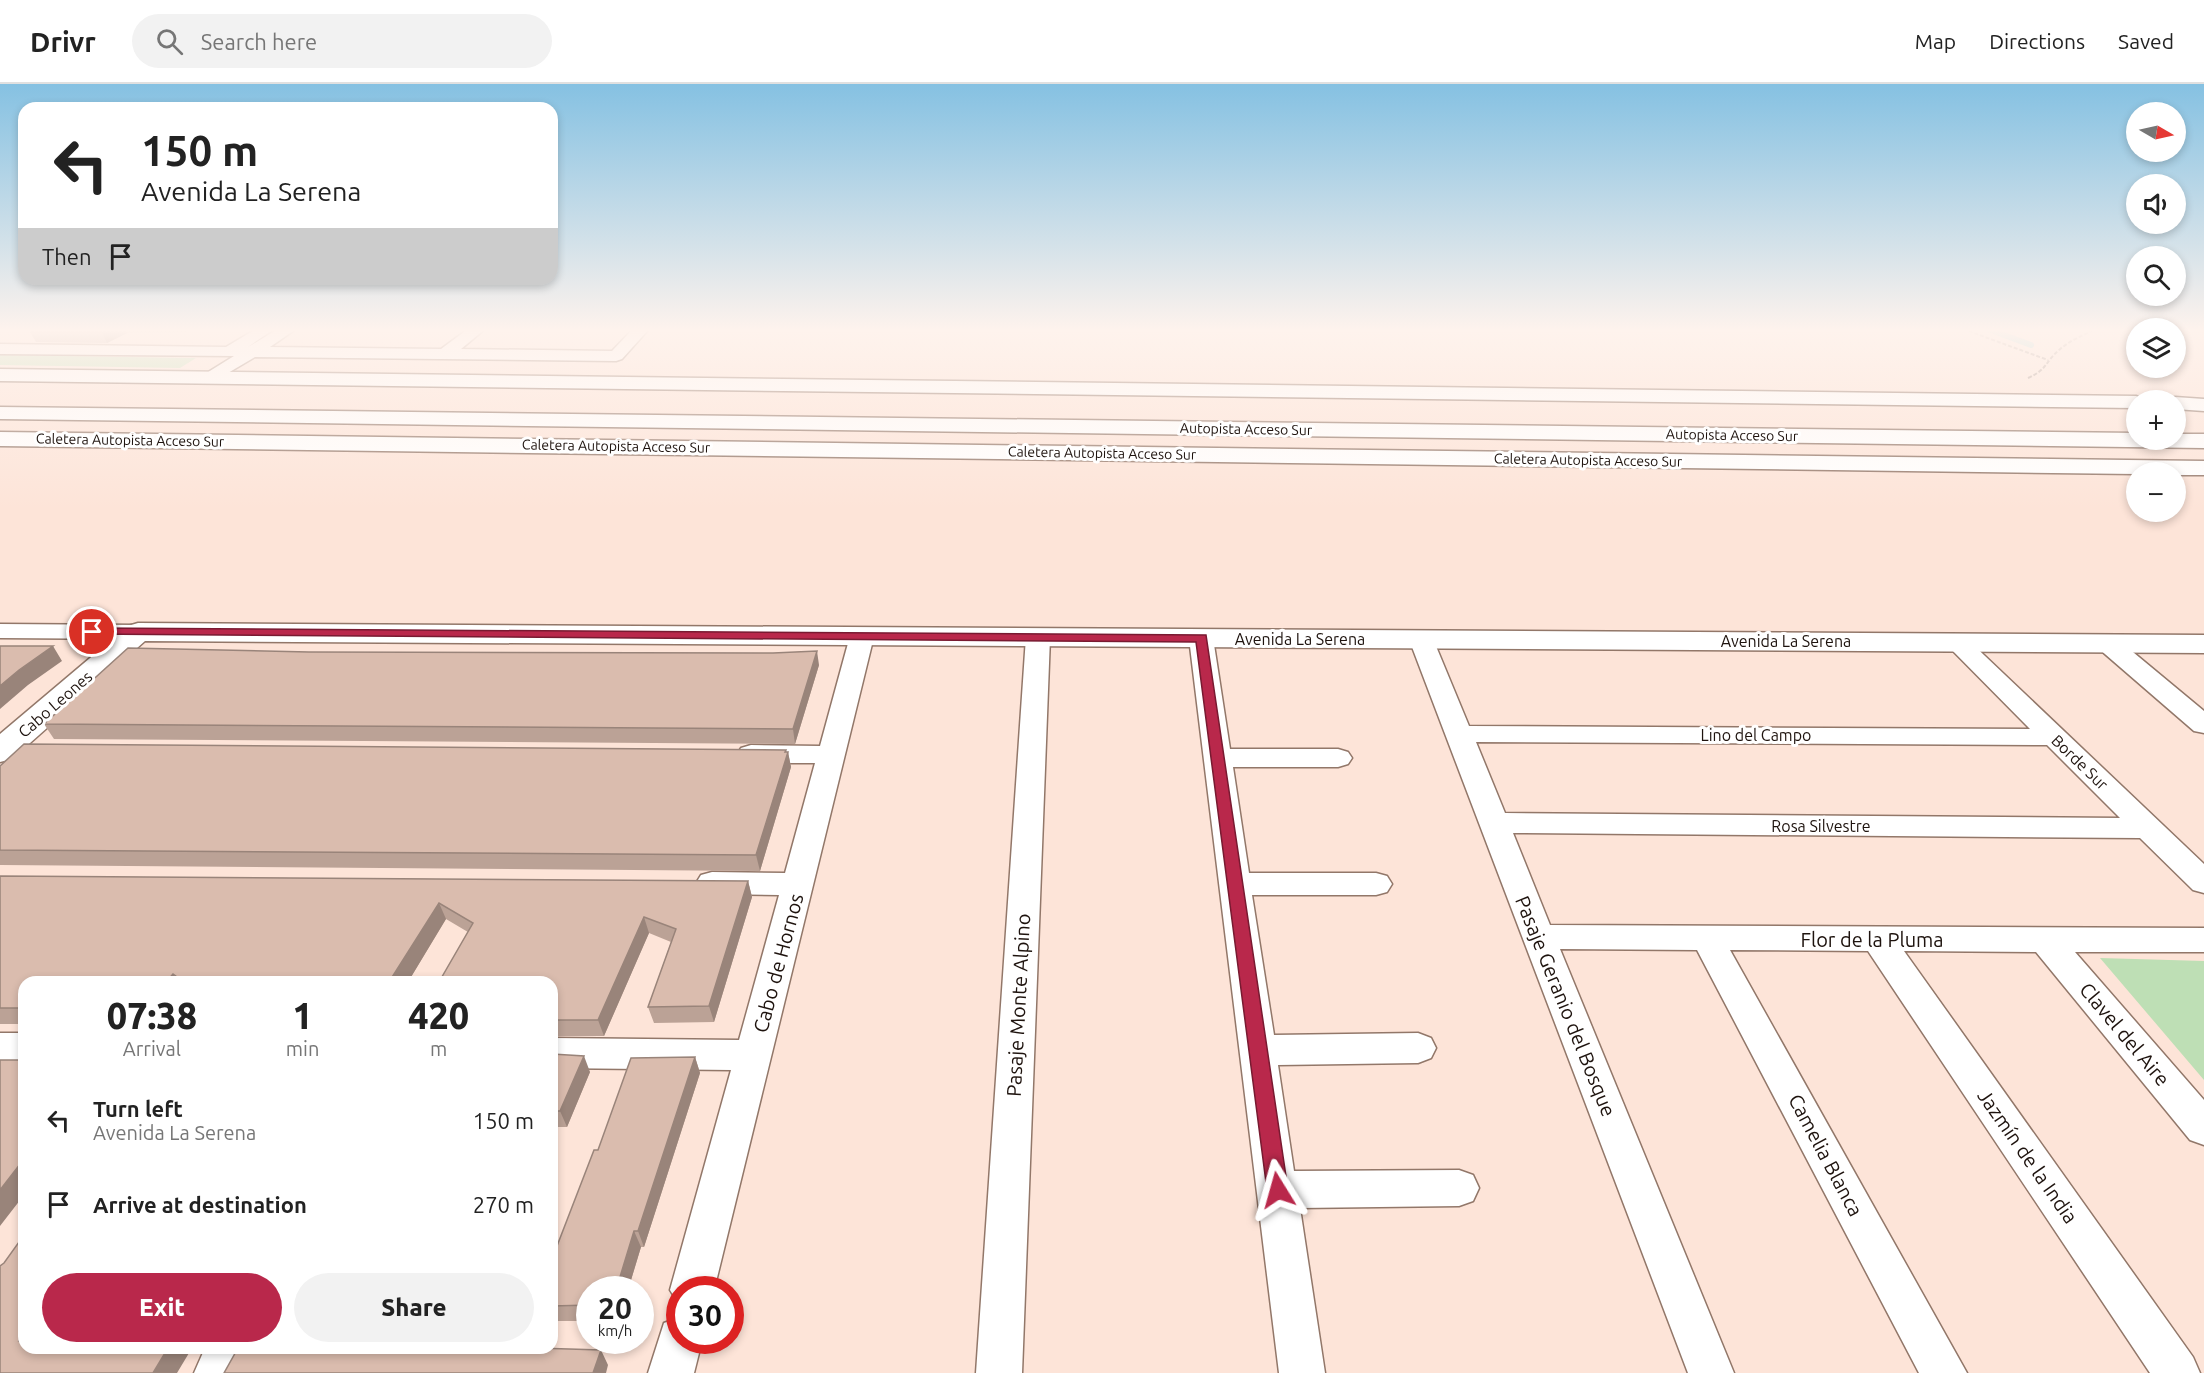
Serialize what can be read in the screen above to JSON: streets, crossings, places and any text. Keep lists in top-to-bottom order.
{
  "streets": {
    "main road": [
      "Autopista Acceso Sur",
      "Caletera Autopista Acceso Sur",
      "Avenida La Serena",
      "Cabo Leones"
    ],
    "street": [
      "Lino del Campo",
      "Borde Sur",
      "Rosa Silvestre",
      "Flor de la Pluma",
      "Cabo de Hornos",
      "Pasaje Monte Alpino",
      "Pasaje Geranio del Bosque",
      "Clavel del Aire",
      "Camelia Blanca",
      "Jazmín de la India"
    ]
  },
  "crossings": [
    ["Avenida La Serena", "Cabo Leones"],
    ["Avenida La Serena", "Borde Sur"],
    ["Avenida La Serena", "Cabo de Hornos"],
    ["Avenida La Serena", "Pasaje Monte Alpino"],
    ["Avenida La Serena", "Pasaje Geranio del Bosque"],
    ["Lino del Campo", "Borde Sur"],
    ["Lino del Campo", "Pasaje Geranio del Bosque"],
    ["Borde Sur", "Rosa Silvestre"],
    ["Rosa Silvestre", "Pasaje Geranio del Bosque"],
    ["Flor de la Pluma", "Pasaje Geranio del Bosque"],
    ["Flor de la Pluma", "Clavel del Aire"],
    ["Flor de la Pluma", "Camelia Blanca"],
    ["Flor de la Pluma", "Jazmín de la India"]
  ],
  "north": "right",
  "page": {
    "header": "Drivr",
    "search": "Search here",
    "nav": ["Map", "Directions", "Saved"],
    "map_buttons": ["+", "−"],
    "turn": ["150 m", "Avenida La Serena"],
    "then": "Then",
    "eta": [
      "07:38",
      "Arrival",
      "1",
      "min",
      "420",
      "m"
    ],
    "list": [
      {
        "name": "Turn left",
        "note": "Avenida La Serena",
        "value": "150 m"
      },
      {
        "name": "Arrive at destination",
        "value": "270 m"
      }
    ],
    "buttons": ["Exit", "Share"],
    "speed": "20 km/h",
    "limit": "30"
  }
}
